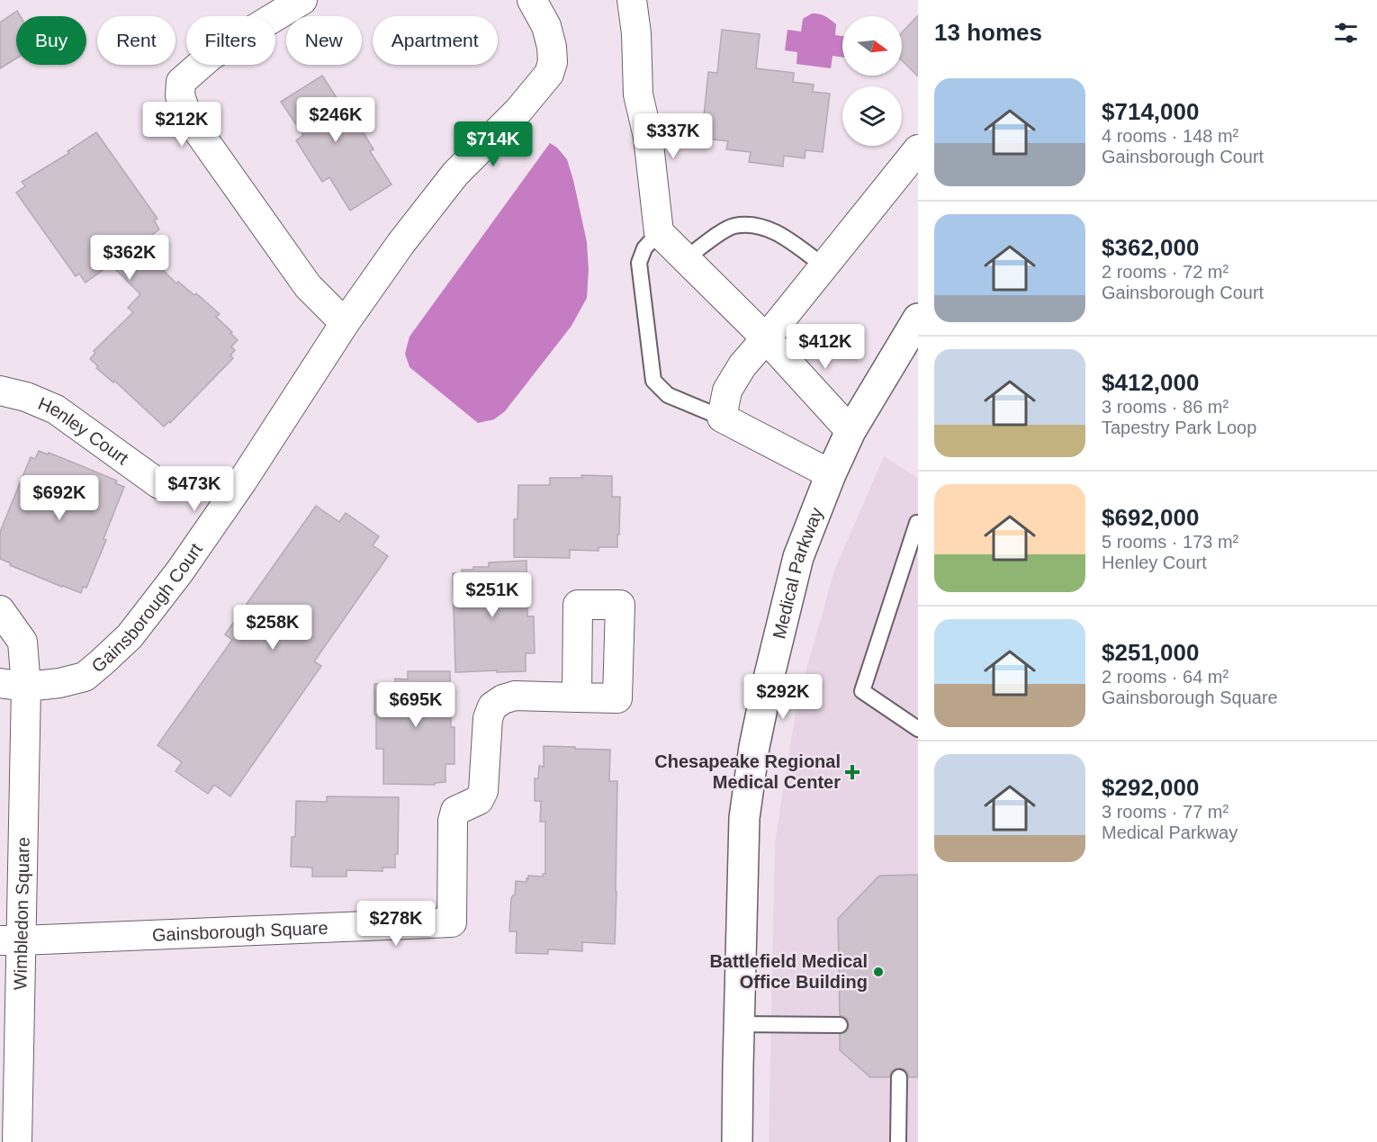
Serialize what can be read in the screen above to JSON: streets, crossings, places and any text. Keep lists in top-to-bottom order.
{
  "streets": {
    "street": [
      "Henley Court",
      "Medical Parkway",
      "Gainsborough Court",
      "Wimbledon Square",
      "Gainsborough Square"
    ]
  },
  "crossings": [
    ["Gainsborough Court", "Wimbledon Square"],
    ["Wimbledon Square", "Gainsborough Square"]
  ],
  "places": {
    "health": ["Chesapeake Regional Medical Center"],
    "other": ["Battlefield Medical Office Building"]
  },
  "north": "right",
  "page": {
    "heading": "13 homes",
    "chip": [
      "Buy",
      "Rent",
      "Filters",
      "New",
      "Apartment"
    ],
    "list": [
      {
        "name": "$714,000",
        "note": "4 rooms · 148 m² · Gainsborough Court"
      },
      {
        "name": "$362,000",
        "note": "2 rooms · 72 m² · Gainsborough Court"
      },
      {
        "name": "$412,000",
        "note": "3 rooms · 86 m² · Tapestry Park Loop"
      },
      {
        "name": "$692,000",
        "note": "5 rooms · 173 m² · Henley Court"
      },
      {
        "name": "$251,000",
        "note": "2 rooms · 64 m² · Gainsborough Square"
      },
      {
        "name": "$292,000",
        "note": "3 rooms · 77 m² · Medical Parkway"
      }
    ],
    "price": [
      "$246K",
      "$212K",
      "$337K",
      "$714K",
      "$362K",
      "$412K",
      "$473K",
      "$692K",
      "$251K",
      "$258K",
      "$292K",
      "$695K",
      "$278K"
    ]
  }
}
